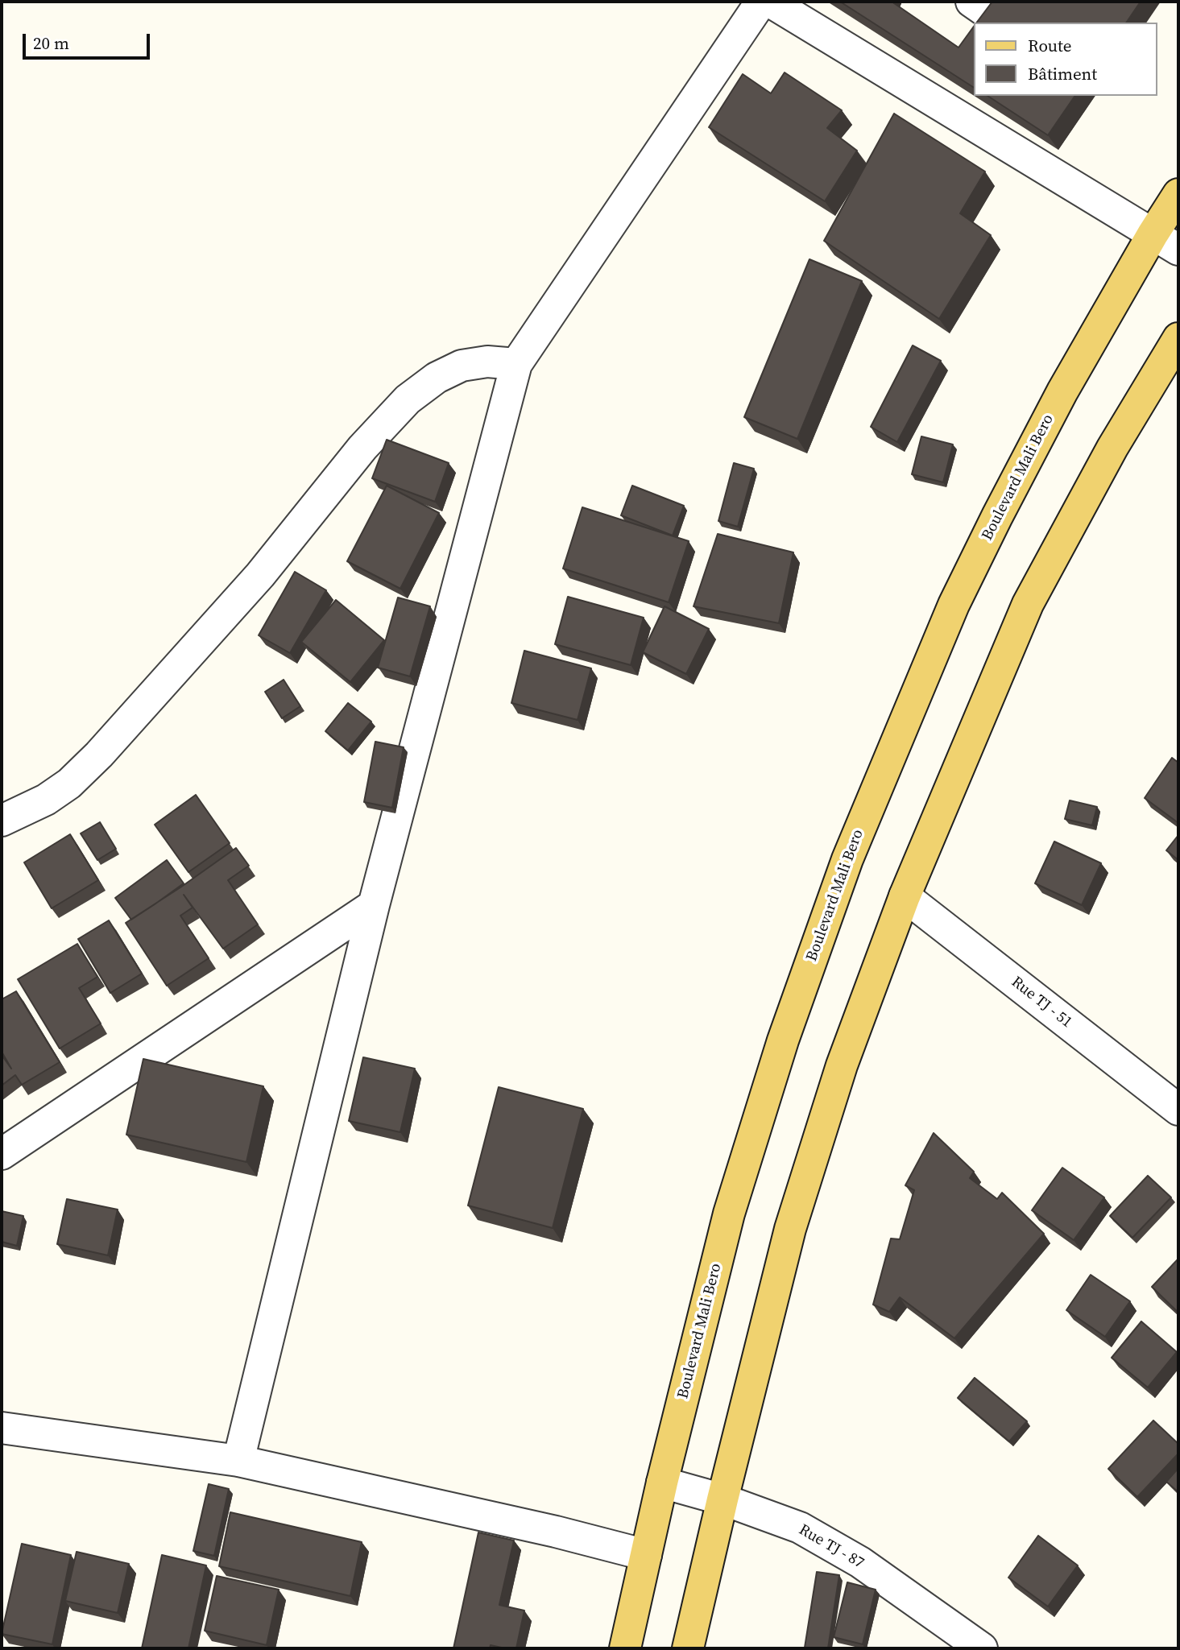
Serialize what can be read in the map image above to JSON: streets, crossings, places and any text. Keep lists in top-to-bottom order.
{
  "streets": {
    "main road": ["Boulevard Mali Bero"],
    "street": ["Rue TJ - 51", "Rue TJ - 87"]
  },
  "crossings": [
    ["Boulevard Mali Bero", "Rue TJ - 87"]
  ],
  "legend": ["Route", "Bâtiment"],
  "scale_bar": "20 m"
}
